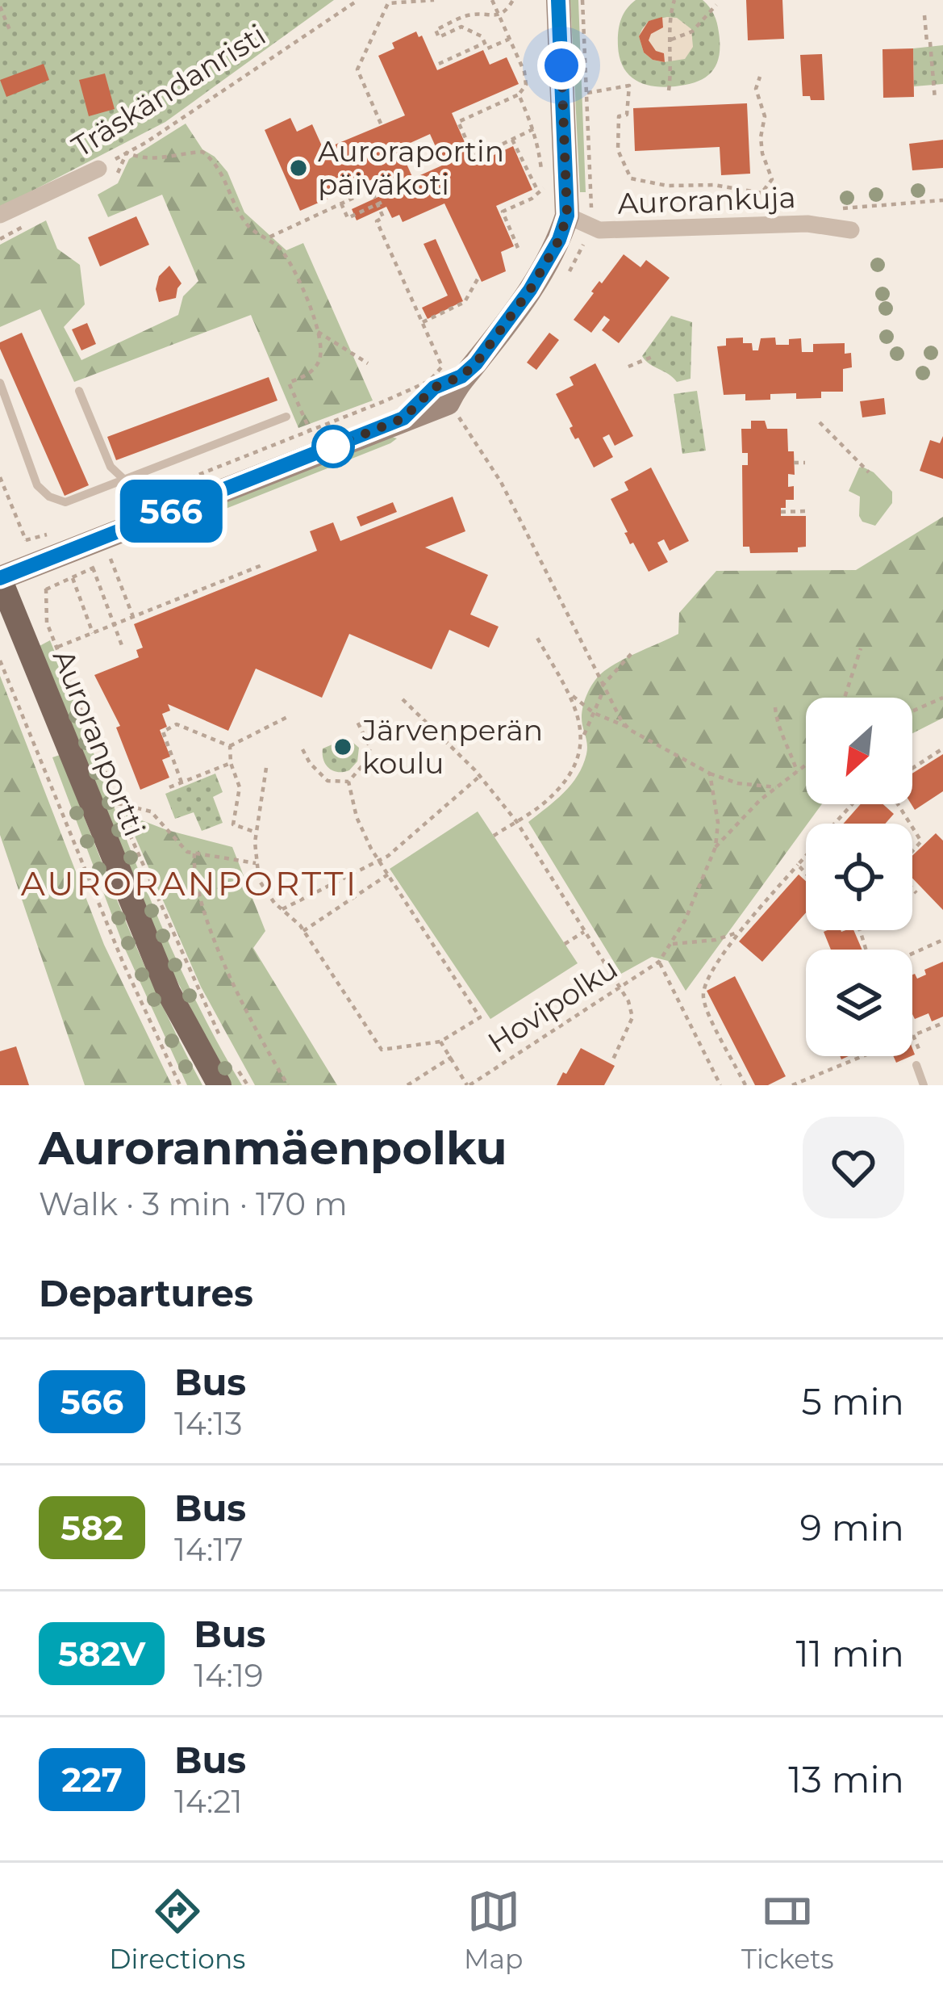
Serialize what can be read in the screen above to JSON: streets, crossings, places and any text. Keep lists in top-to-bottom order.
{
  "streets": {
    "main road": ["Auroranportti"],
    "street": ["Träskändanristi", "Aurorankuja"],
    "path": ["Hovipolku"]
  },
  "districts": ["AURORANPORTTI"],
  "places": ["Auroraportin päiväkoti", "Järvenperän koulu"],
  "lines": ["bus line 566"],
  "north": "bottom left",
  "page": {
    "on_map": "566",
    "heading": [
      ["Auroranmäenpolku", "Walk · 3 min · 170 m"],
      "Departures"
    ],
    "list": [
      {
        "mark": "566",
        "name": "Bus",
        "note": "14:13",
        "value": "5 min"
      },
      {
        "mark": "582",
        "name": "Bus",
        "note": "14:17",
        "value": "9 min"
      },
      {
        "mark": "582V",
        "name": "Bus",
        "note": "14:19",
        "value": "11 min"
      },
      {
        "mark": "227",
        "name": "Bus",
        "note": "14:21",
        "value": "13 min"
      }
    ],
    "tabs": ["Directions", "Map", "Tickets"]
  }
}
